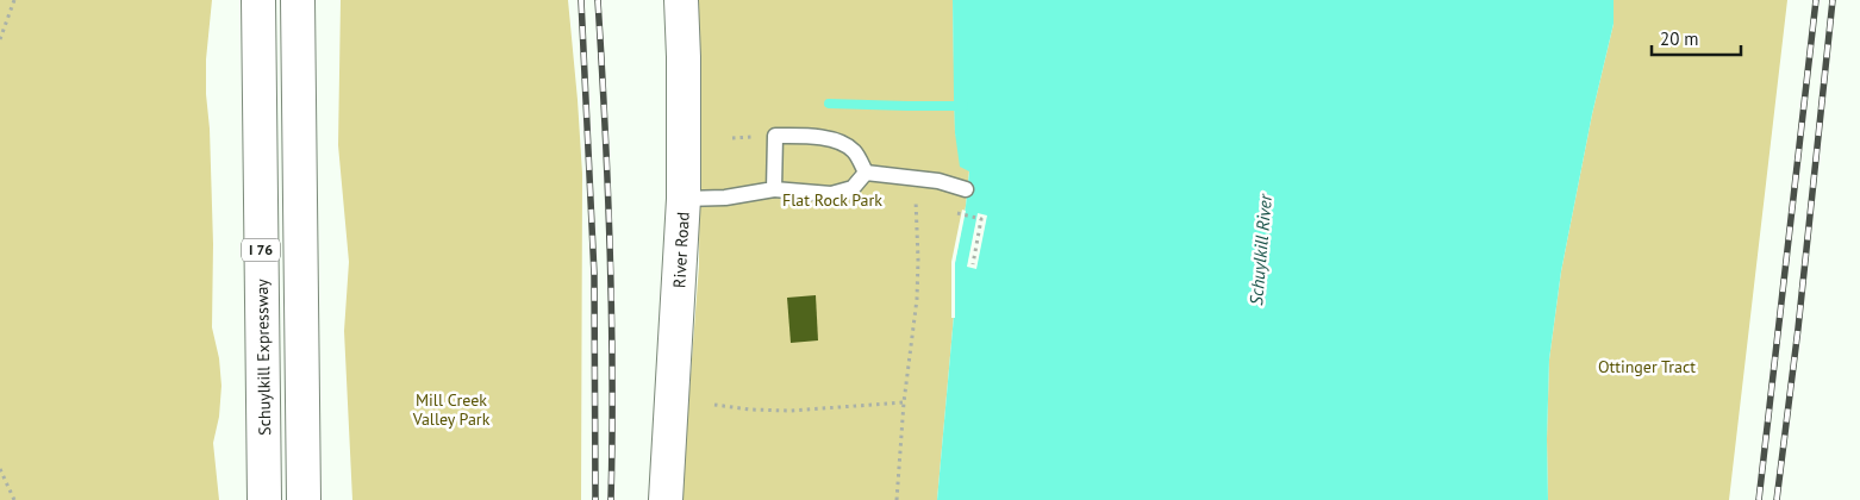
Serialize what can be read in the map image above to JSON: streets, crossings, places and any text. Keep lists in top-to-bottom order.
{
  "streets": {
    "main road": ["I 76", "River Road", "Schuylkill Expressway"]
  },
  "water": ["Schuylkill River"],
  "parks": ["Flat Rock Park", "Ottinger Tract", "Mill Creek Valley Park"],
  "scale_bar": "20 m"
}
